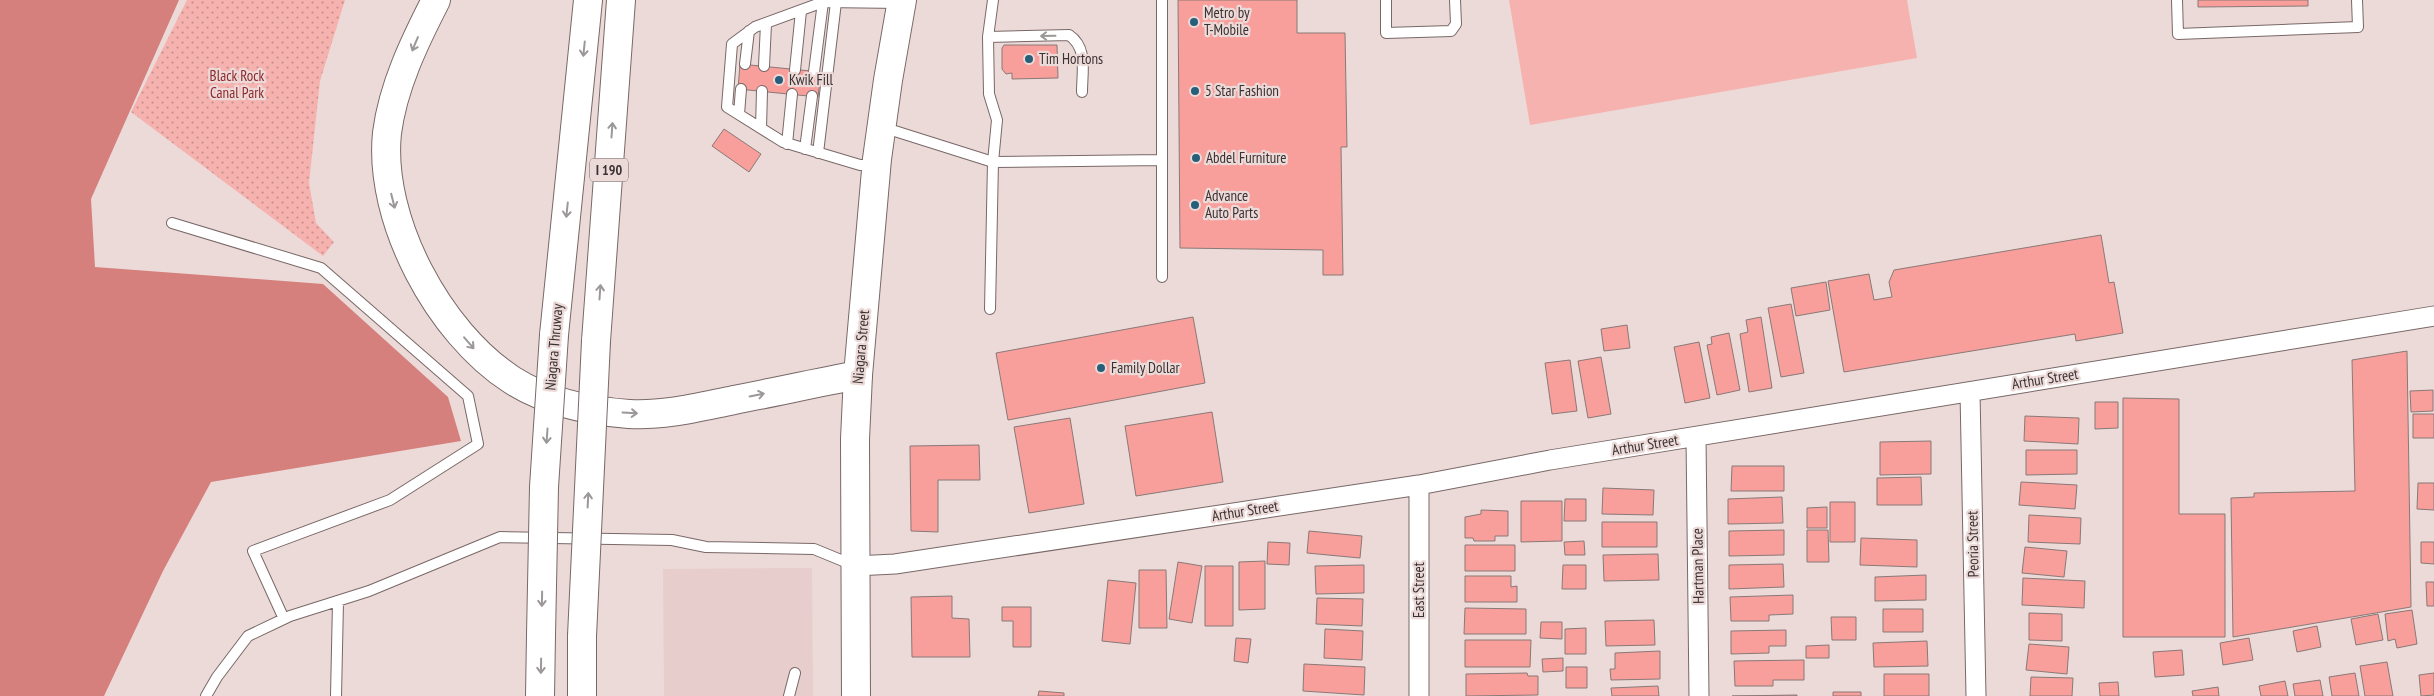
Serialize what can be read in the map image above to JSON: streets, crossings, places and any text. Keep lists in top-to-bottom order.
{
  "streets": {
    "main road": ["I 190", "Niagara Thruway", "Niagara Street"],
    "street": [
      "Arthur Street",
      "Peoria Street",
      "Hartman Place",
      "East Street"
    ]
  },
  "crossings": [
    ["Niagara Street", "Arthur Street"],
    ["Arthur Street", "Peoria Street"],
    ["Arthur Street", "Hartman Place"],
    ["Arthur Street", "East Street"]
  ],
  "parks": ["Black Rock Canal Park"],
  "places": [
    "Metro by T-Mobile",
    "Tim Hortons",
    "Kwik Fill",
    "5 Star Fashion",
    "Abdel Furniture",
    "Advance Auto Parts",
    "Family Dollar"
  ]
}
